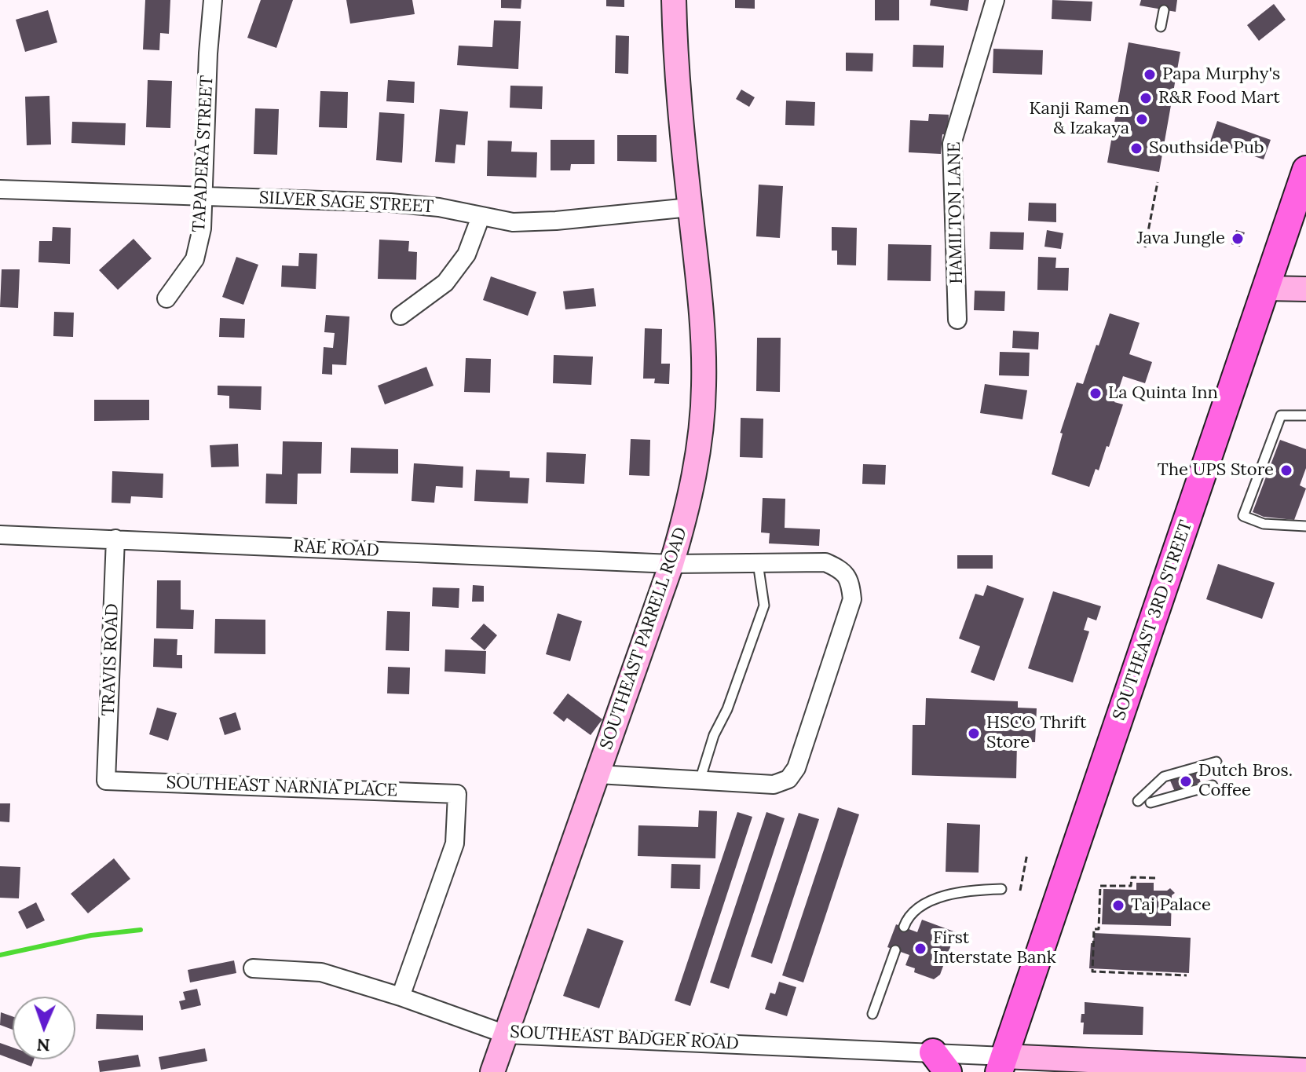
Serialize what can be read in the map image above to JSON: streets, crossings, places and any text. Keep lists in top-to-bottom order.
{
  "streets": {
    "main road": ["SOUTHEAST 3RD STREET"],
    "street": [
      "TAPADERA STREET",
      "SILVER SAGE STREET",
      "HAMILTON LANE",
      "RAE ROAD",
      "SOUTHEAST PARRELL ROAD",
      "TRAVIS ROAD",
      "SOUTHEAST NARNIA PLACE",
      "SOUTHEAST BADGER ROAD"
    ]
  },
  "crossings": [
    ["TAPADERA STREET", "SILVER SAGE STREET"],
    ["SILVER SAGE STREET", "SOUTHEAST PARRELL ROAD"],
    ["RAE ROAD", "SOUTHEAST PARRELL ROAD"],
    ["RAE ROAD", "TRAVIS ROAD"],
    ["SOUTHEAST 3RD STREET", "SOUTHEAST BADGER ROAD"],
    ["SOUTHEAST PARRELL ROAD", "SOUTHEAST BADGER ROAD"],
    ["TRAVIS ROAD", "SOUTHEAST NARNIA PLACE"],
    ["SOUTHEAST NARNIA PLACE", "SOUTHEAST BADGER ROAD"]
  ],
  "places": [
    "Papa Murphy's",
    "R&R Food Mart",
    "Kanji Ramen & Izakaya",
    "Southside Pub",
    "Java Jungle",
    "La Quinta Inn",
    "The UPS Store",
    "HSCO Thrift Store",
    "Dutch Bros. Coffee",
    "Taj Palace",
    "First Interstate Bank"
  ],
  "north": "bottom"
}
